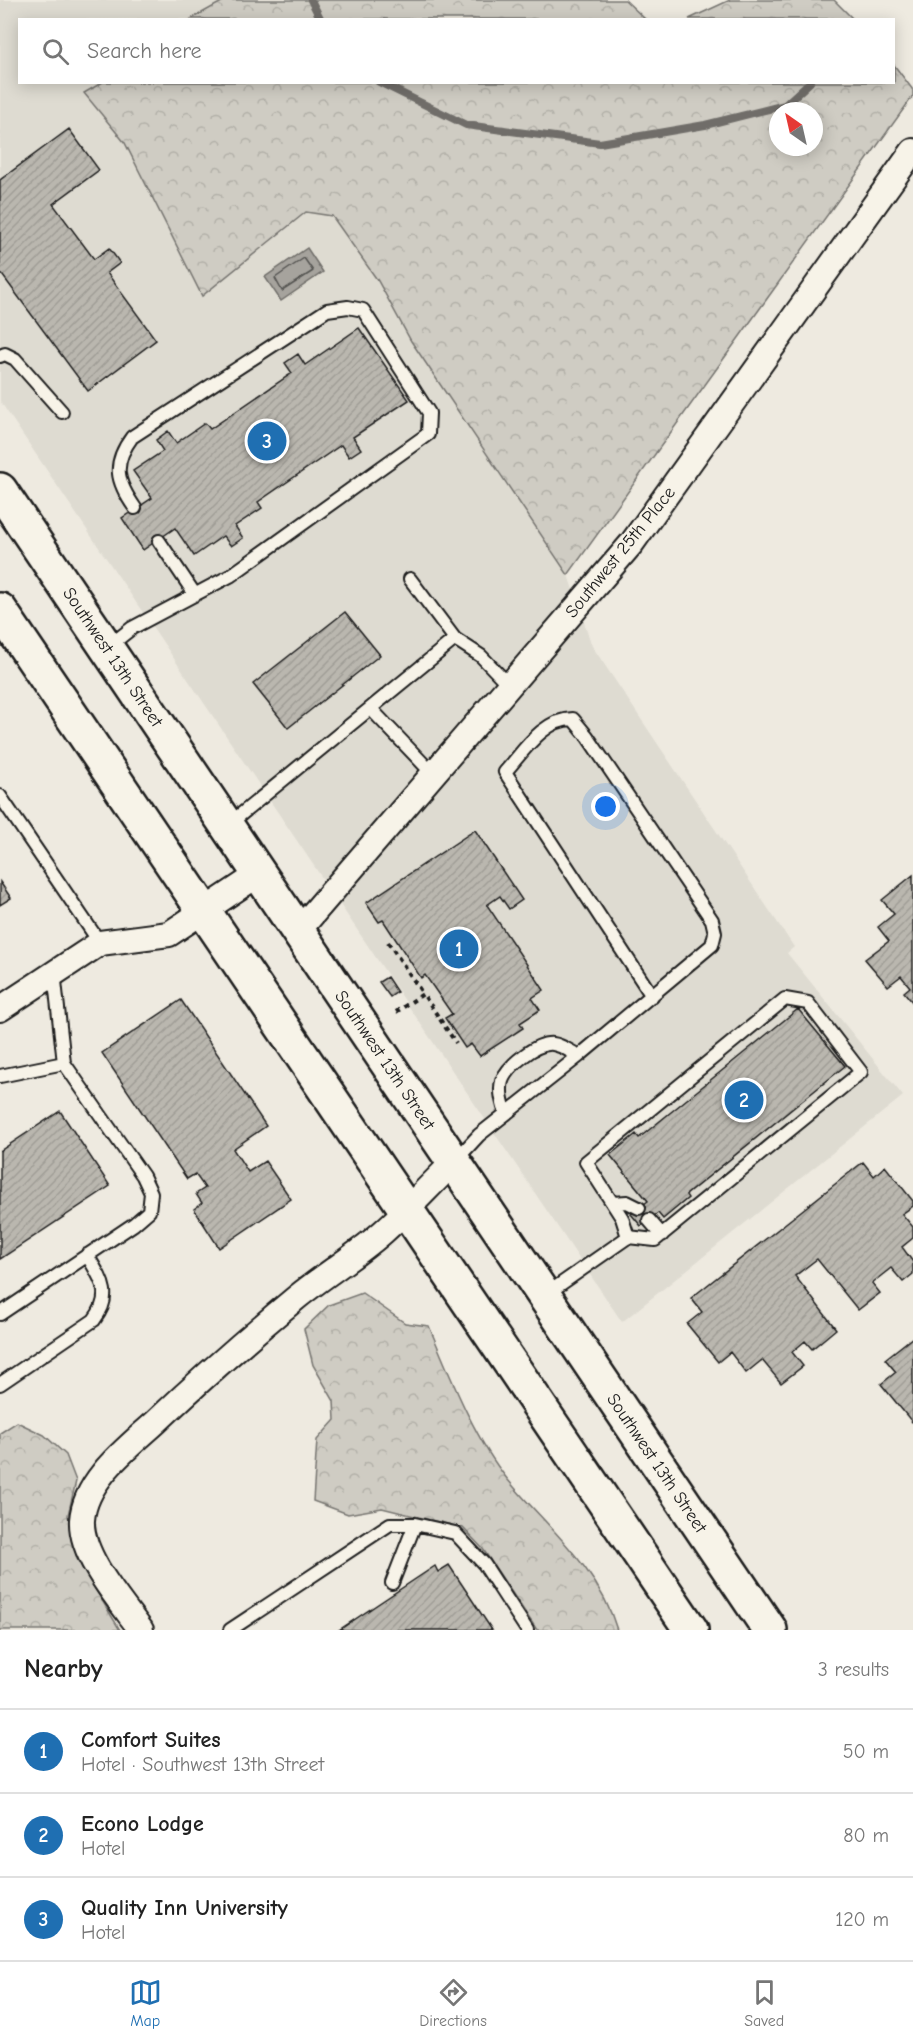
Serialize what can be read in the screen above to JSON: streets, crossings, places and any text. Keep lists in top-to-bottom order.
{
  "streets": {
    "main road": ["Southwest 13th Street"],
    "street": ["Southwest 25th Place"]
  },
  "crossings": [
    ["Southwest 25th Place", "Southwest 13th Street"]
  ],
  "north": "top left",
  "page": {
    "search": "Search here",
    "pins": ["3", "1", "2"],
    "heading": ["Nearby", "3 results"],
    "list": [
      {
        "mark": "1",
        "name": "Comfort Suites",
        "note": "Hotel · Southwest 13th Street",
        "value": "50 m"
      },
      {
        "mark": "2",
        "name": "Econo Lodge",
        "note": "Hotel",
        "value": "80 m"
      },
      {
        "mark": "3",
        "name": "Quality Inn University",
        "note": "Hotel",
        "value": "120 m"
      }
    ],
    "nav": ["Map", "Directions", "Saved"]
  }
}
